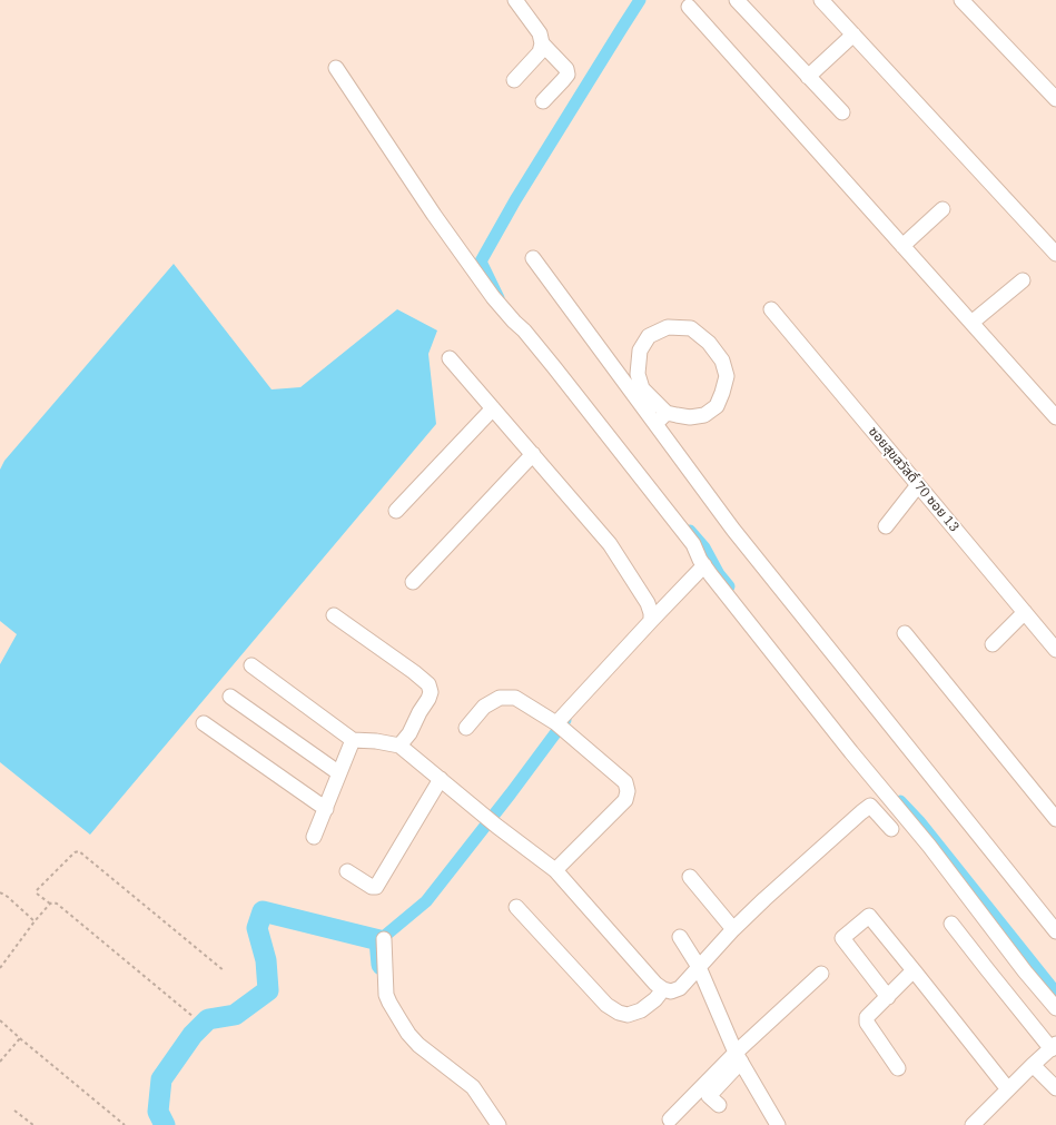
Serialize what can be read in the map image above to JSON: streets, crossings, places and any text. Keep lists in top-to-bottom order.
{
  "streets": {
    "street": ["ซอยสุขสวัสดิ์ 70 ซอย 13"]
  }
}
